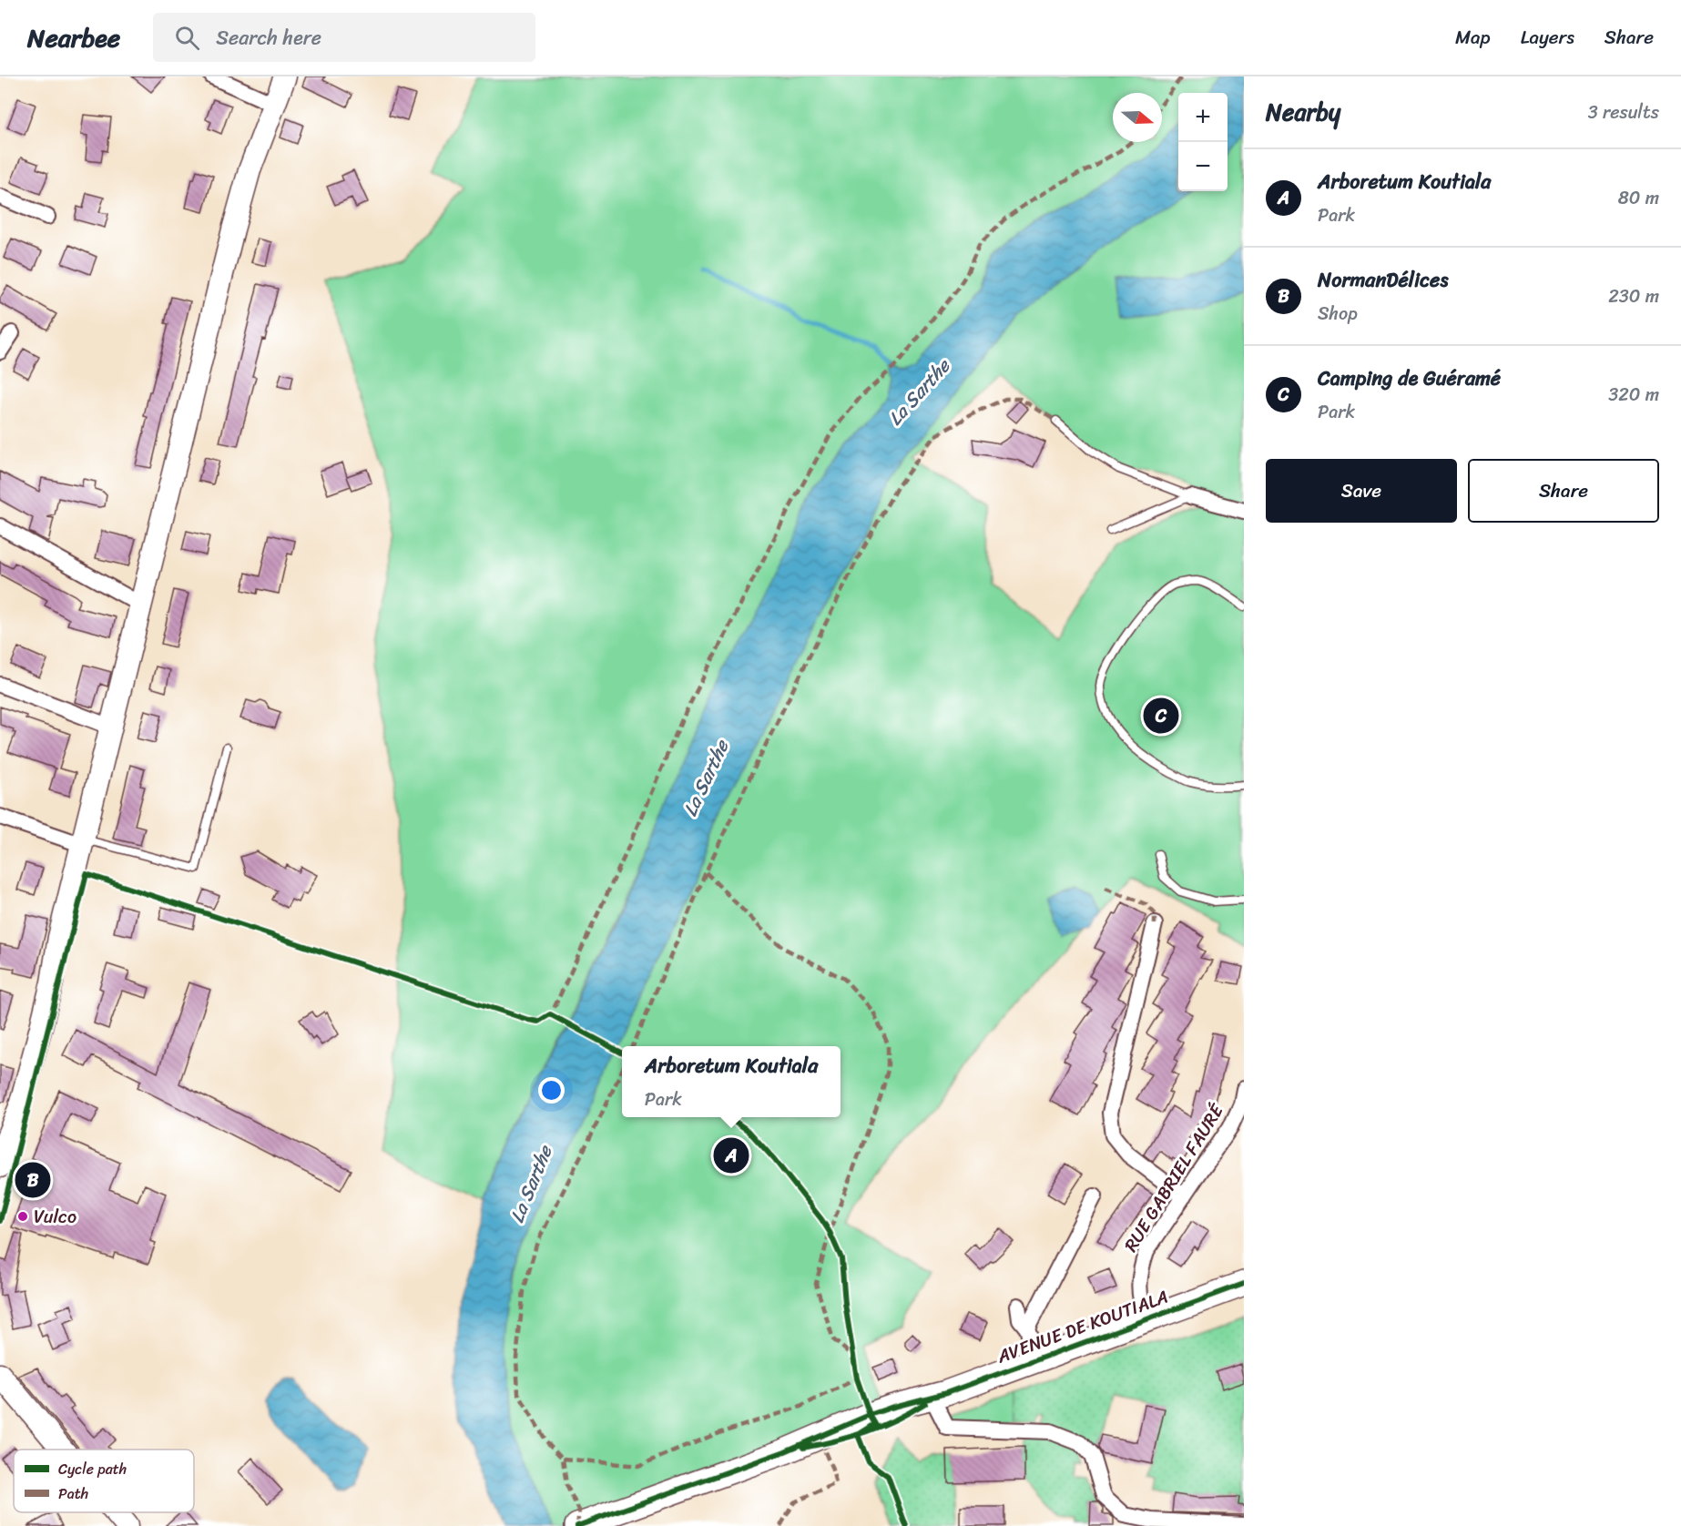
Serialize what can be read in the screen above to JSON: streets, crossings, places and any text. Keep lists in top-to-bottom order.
{
  "streets": {
    "main road": ["AVENUE DE KOUTIALA"],
    "street": ["RUE GABRIEL FAURÉ"]
  },
  "crossings": [
    ["RUE GABRIEL FAURÉ", "AVENUE DE KOUTIALA"]
  ],
  "water": ["La Sarthe"],
  "places": ["Vulco"],
  "legend": ["Cycle path", "Path"],
  "north": "right",
  "page": {
    "header": "Nearbee",
    "search": "Search here",
    "nav": ["Map", "Layers", "Share"],
    "heading": ["Nearby", "3 results"],
    "map_buttons": ["+", "−"],
    "list": [
      {
        "mark": "A",
        "name": "Arboretum Koutiala",
        "note": "Park",
        "value": "80 m"
      },
      {
        "mark": "B",
        "name": "NormanDélices",
        "note": "Shop",
        "value": "230 m"
      },
      {
        "mark": "C",
        "name": "Camping de Guéramé",
        "note": "Park",
        "value": "320 m"
      }
    ],
    "buttons": ["Save", "Share"],
    "pins": ["C", "A", "B"],
    "popup": ["Arboretum Koutiala", "Park"]
  }
}
